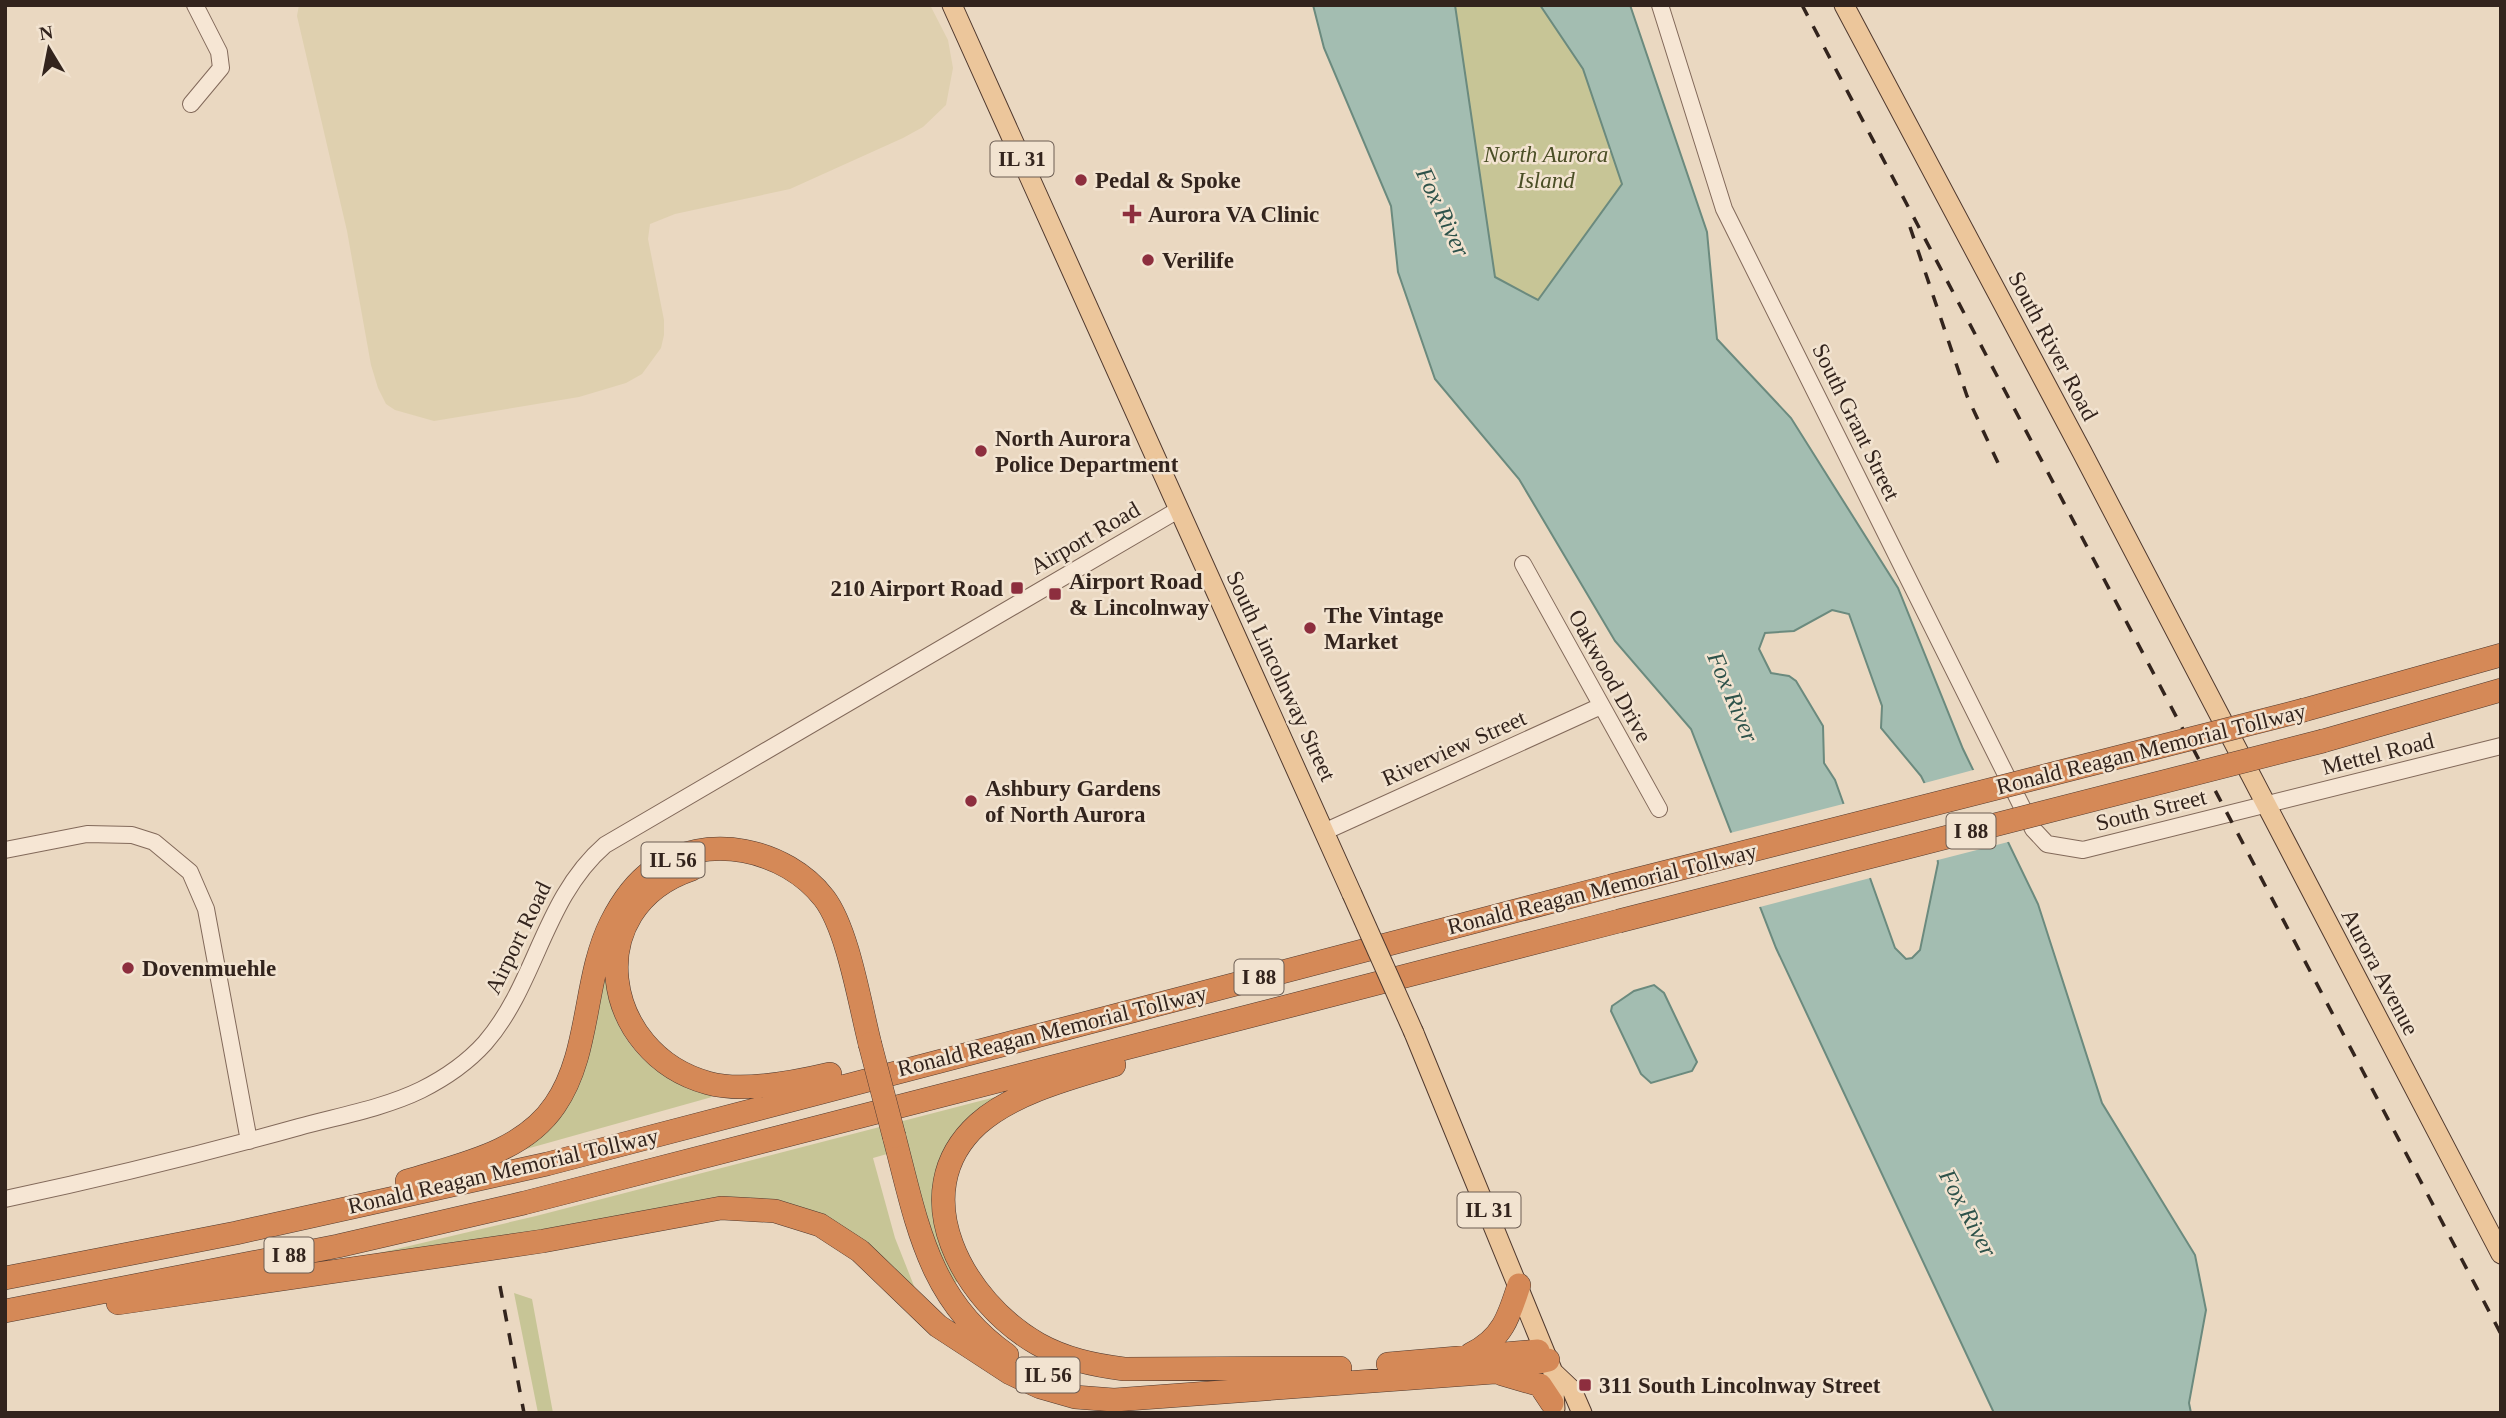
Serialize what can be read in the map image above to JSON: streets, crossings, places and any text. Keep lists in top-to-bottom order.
{
  "streets": {
    "highway": ["Ronald Reagan Memorial Tollway", "I 88", "IL 56"],
    "main road": [
      "IL 31",
      "South River Road",
      "South Lincolnway Street",
      "Aurora Avenue"
    ],
    "street": [
      "South Grant Street",
      "Airport Road",
      "Oakwood Drive",
      "Riverview Street",
      "Mettel Road",
      "South Street"
    ]
  },
  "crossings": [
    ["South River Road", "Aurora Avenue"],
    ["South Grant Street", "South Street"],
    ["Airport Road", "South Lincolnway Street"],
    ["South Lincolnway Street", "Riverview Street"],
    ["South Lincolnway Street", "IL 56"],
    ["Oakwood Drive", "Riverview Street"],
    ["Ronald Reagan Memorial Tollway", "I 88"],
    ["Ronald Reagan Memorial Tollway", "IL 56"],
    ["Mettel Road", "South Street"],
    ["Mettel Road", "Aurora Avenue"],
    ["South Street", "Aurora Avenue"]
  ],
  "water": ["Fox River"],
  "parks": ["North Aurora Island"],
  "places": {
    "other": [
      "Pedal & Spoke",
      "Verilife",
      "North Aurora Police Department",
      "The Vintage Market",
      "Ashbury Gardens of North Aurora",
      "Dovenmuehle"
    ],
    "health": ["Aurora VA Clinic"],
    "transit": ["210 Airport Road", "Airport Road & Lincolnway", "311 South Lincolnway Street"]
  },
  "north": "top"
}
